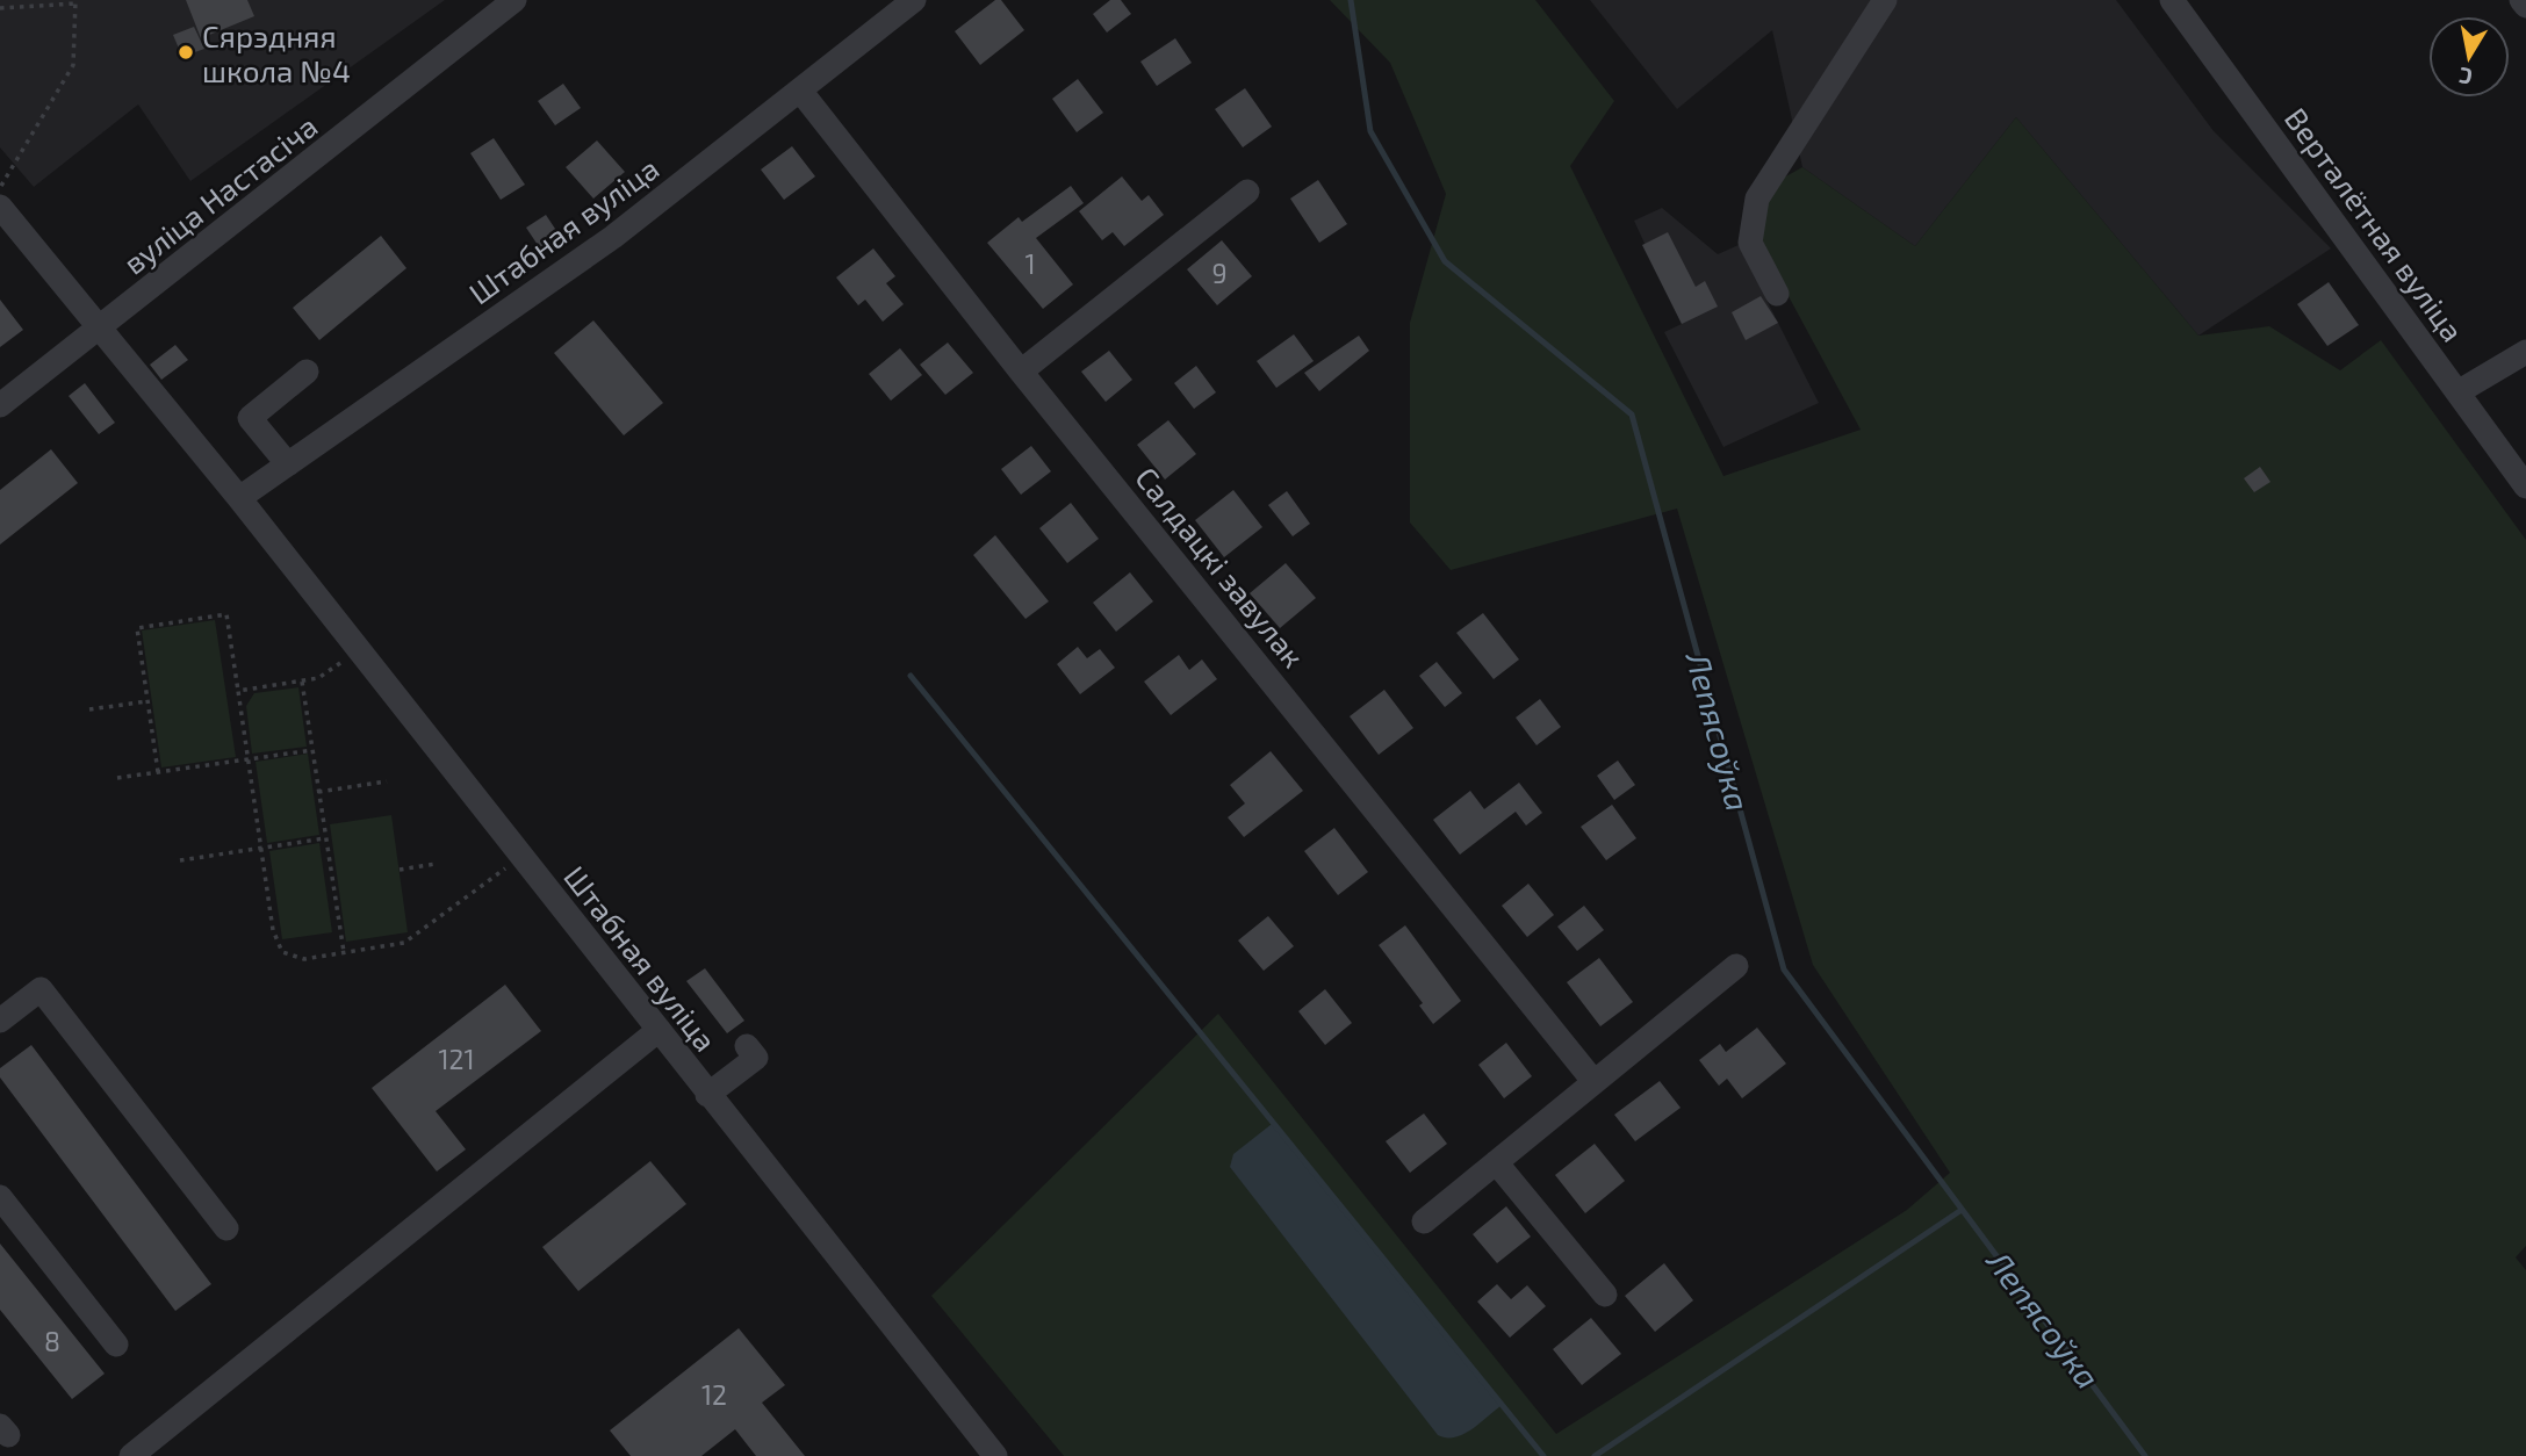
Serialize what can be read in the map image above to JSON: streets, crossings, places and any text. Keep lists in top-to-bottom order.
{
  "streets": {
    "street": [
      "вуліца Настасіча",
      "Верталётная вуліца",
      "Штабная вуліца",
      "Салдацкі завулак"
    ]
  },
  "crossings": [
    ["вуліца Настасіча", "Штабная вуліца"],
    ["Штабная вуліца", "Салдацкі завулак"]
  ],
  "water": ["Лепясоўка"],
  "places": ["Сярэдняя школа №4"],
  "house_numbers": [
    "1",
    "9",
    "121",
    "8",
    "12"
  ],
  "north": "bottom"
}
